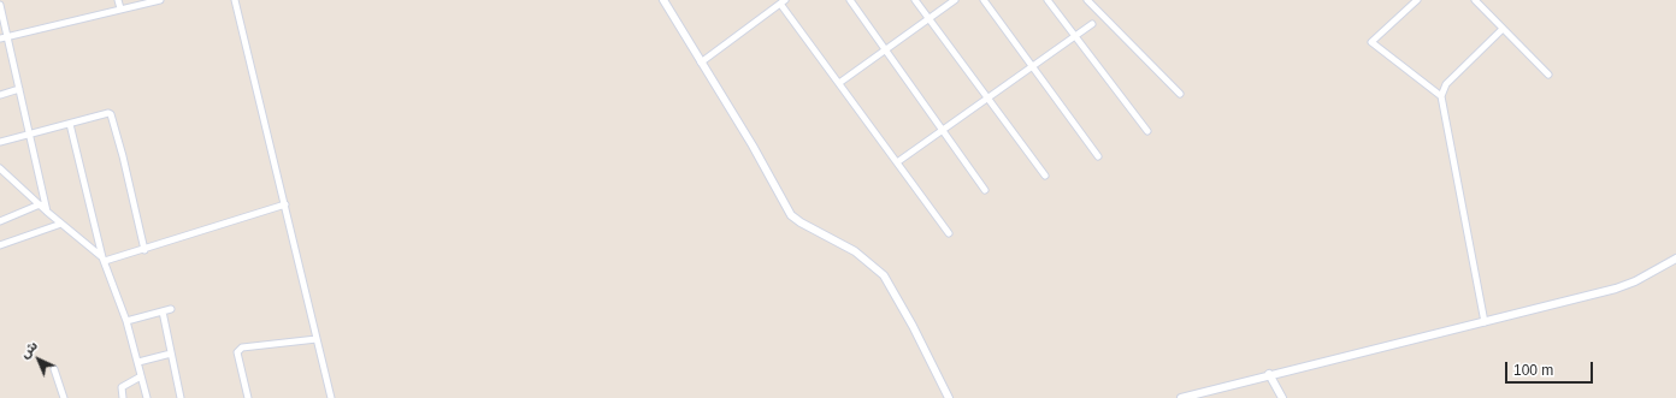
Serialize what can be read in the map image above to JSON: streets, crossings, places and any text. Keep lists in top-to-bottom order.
{
  "scale_bar": "100 m",
  "north": "top left"
}
